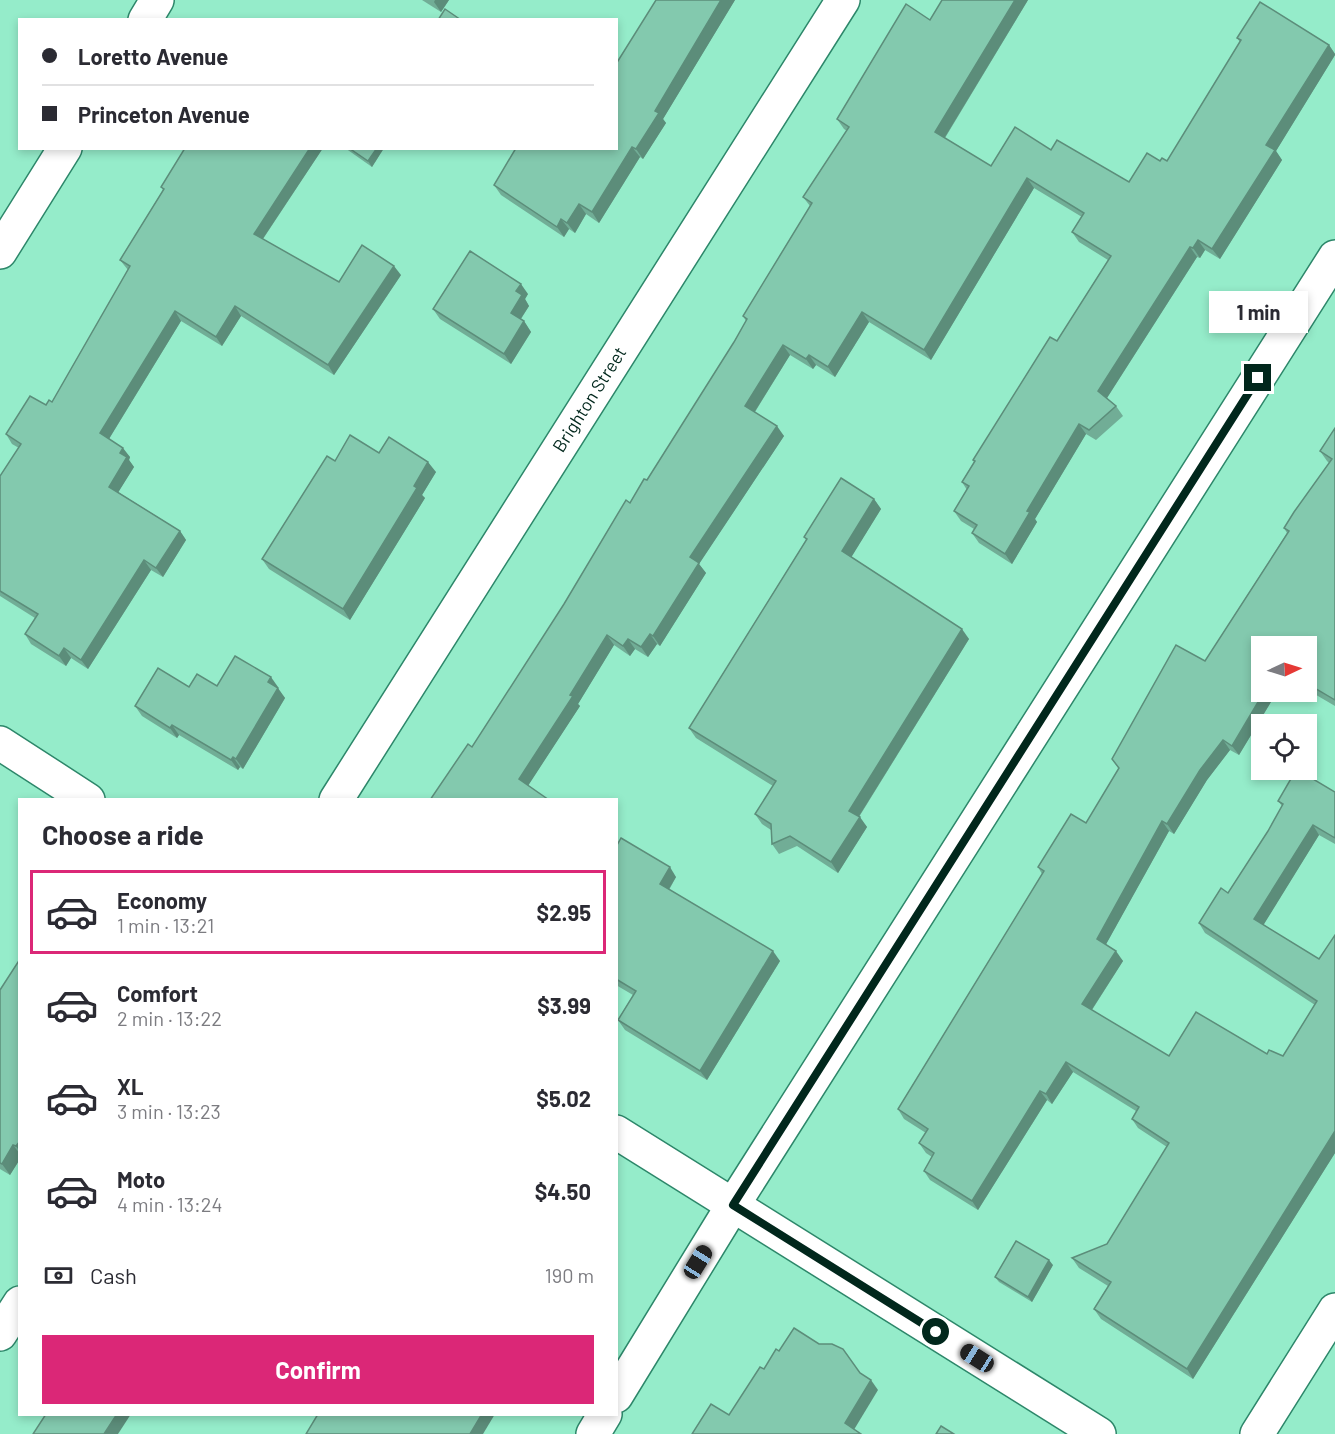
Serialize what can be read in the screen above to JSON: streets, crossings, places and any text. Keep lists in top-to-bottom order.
{
  "streets": {
    "street": ["Brighton Street"]
  },
  "north": "right",
  "page": {
    "banner": ["Loretto Avenue", "Princeton Avenue"],
    "bubble": "1 min",
    "heading": "Choose a ride",
    "list": [
      {
        "name": "Economy",
        "note": "1 min · 13:21",
        "value": "$2.95"
      },
      {
        "name": "Comfort",
        "note": "2 min · 13:22",
        "value": "$3.99"
      },
      {
        "name": "XL",
        "note": "3 min · 13:23",
        "value": "$5.02"
      },
      {
        "name": "Moto",
        "note": "4 min · 13:24",
        "value": "$4.50"
      }
    ],
    "pay": ["Cash", "190 m"],
    "buttons": "Confirm"
  }
}
